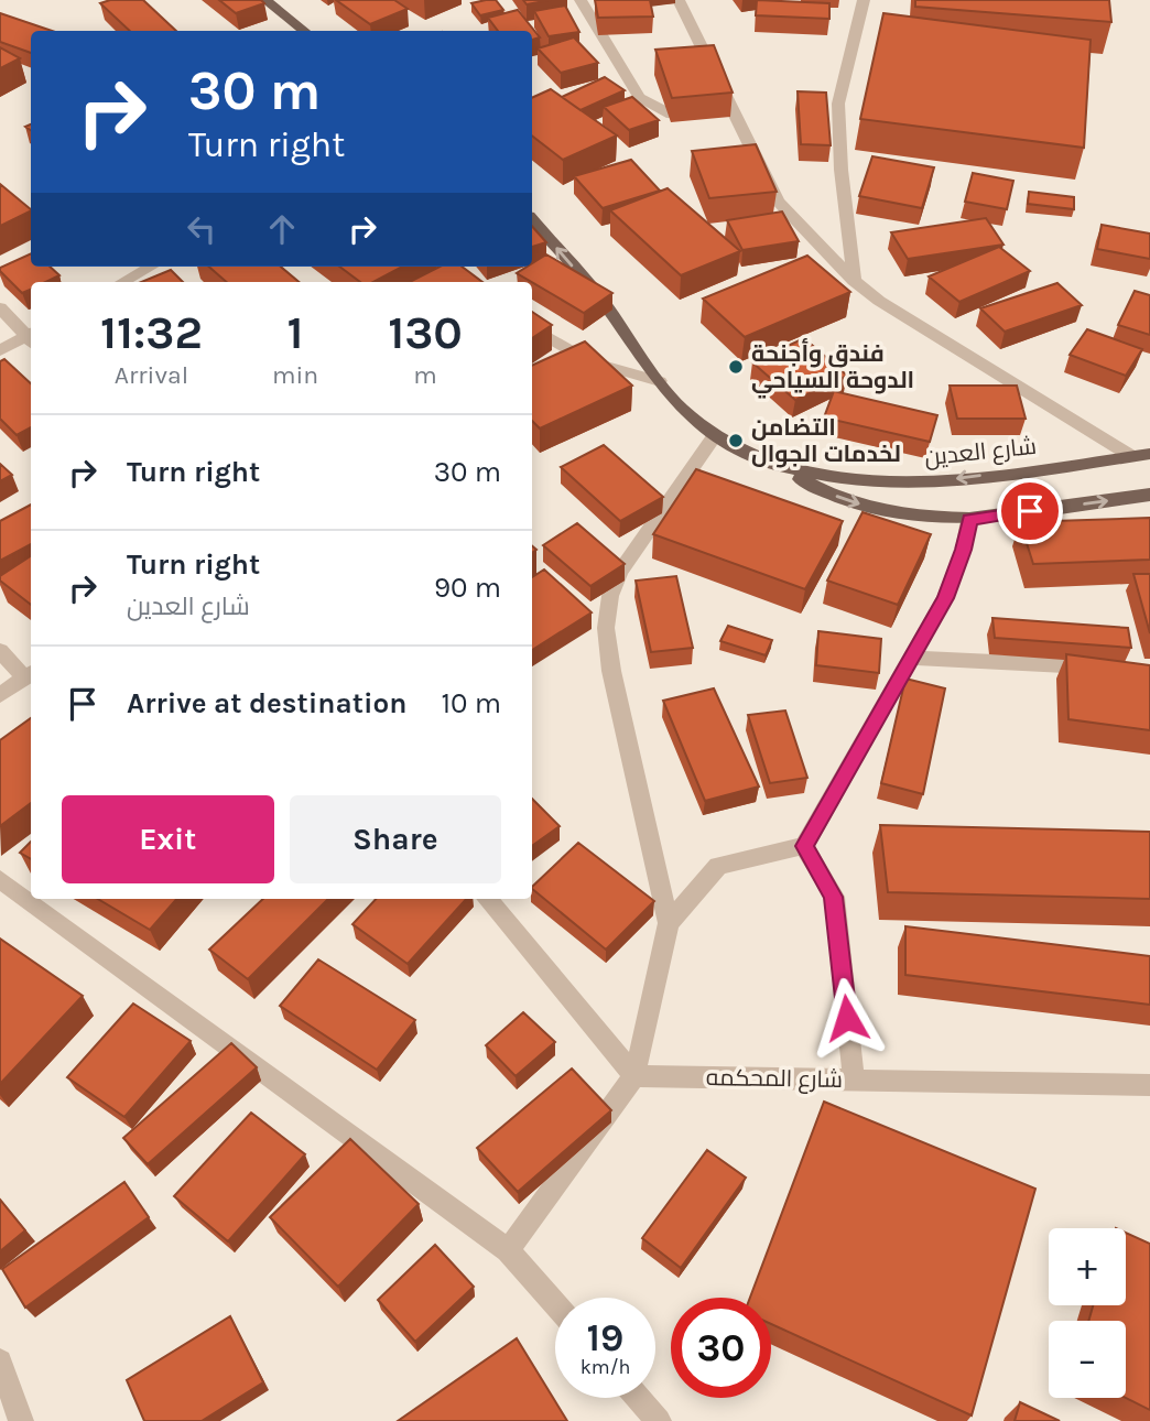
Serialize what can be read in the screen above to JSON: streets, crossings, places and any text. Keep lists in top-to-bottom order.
{
  "streets": {
    "main road": ["شارع العدين"],
    "street": ["شارع المحكمه"]
  },
  "places": ["فندق وأجنحة الدوحة السياحي", "التضامن لخدمات الجوال"],
  "page": {
    "turn": ["30 m", "Turn right"],
    "eta": [
      "11:32",
      "Arrival",
      "1",
      "min",
      "130",
      "m"
    ],
    "list": [
      {
        "name": "Turn right",
        "value": "30 m"
      },
      {
        "name": "Turn right",
        "note": "شارع العدين",
        "value": "90 m"
      },
      {
        "name": "Arrive at destination",
        "value": "10 m"
      }
    ],
    "buttons": ["Exit", "Share"],
    "map_buttons": ["+", "−"],
    "speed": "19 km/h",
    "limit": "30"
  }
}
